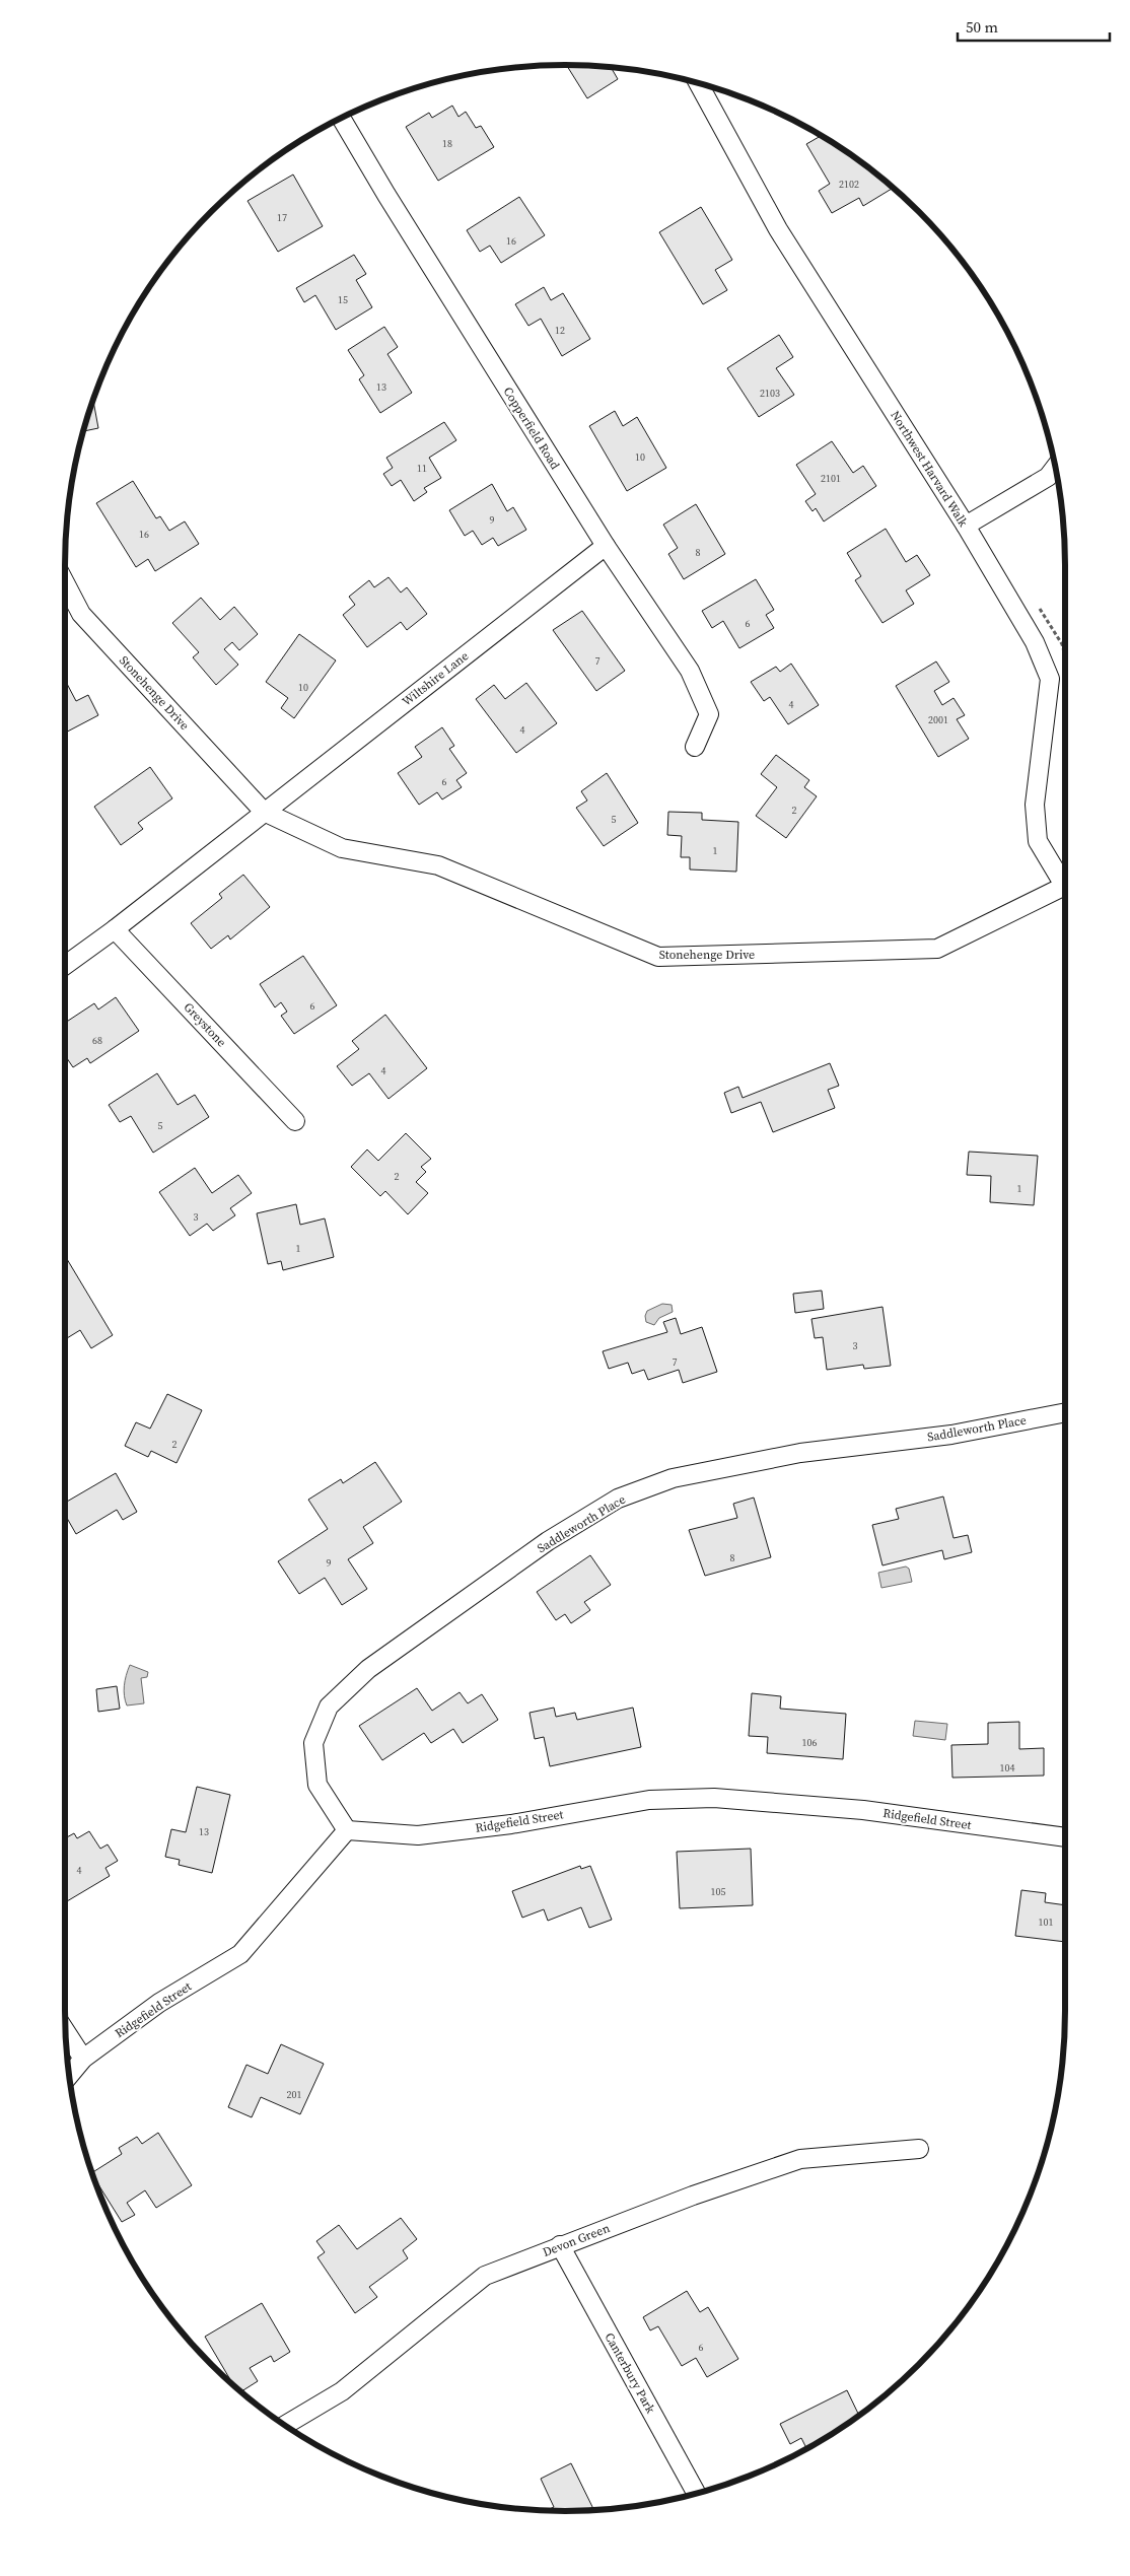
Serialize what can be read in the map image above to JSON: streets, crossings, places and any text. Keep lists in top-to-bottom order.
{
  "streets": {
    "street": [
      "Copperfield Road",
      "Northwest Harvard Walk",
      "Wiltshire Lane",
      "Stonehenge Drive",
      "Greystone",
      "Saddleworth Place",
      "Ridgefield Street",
      "Devon Green",
      "Canterbury Park"
    ]
  },
  "crossings": [
    ["Copperfield Road", "Wiltshire Lane"],
    ["Wiltshire Lane", "Stonehenge Drive"],
    ["Saddleworth Place", "Ridgefield Street"],
    ["Devon Green", "Canterbury Park"]
  ],
  "house_numbers": [
    "18",
    "2102",
    "17",
    "16",
    "15",
    "12",
    "13",
    "2103",
    "10",
    "11",
    "2101",
    "9",
    "16",
    "8",
    "6",
    "7",
    "10",
    "4",
    "2001",
    "4",
    "6",
    "2",
    "5",
    "1",
    "6",
    "68",
    "4",
    "5",
    "2",
    "1",
    "3",
    "1",
    "3",
    "7",
    "2",
    "8",
    "9",
    "106",
    "104",
    "13",
    "4",
    "105",
    "101",
    "201",
    "6"
  ],
  "scale_bar": "50 m"
}
